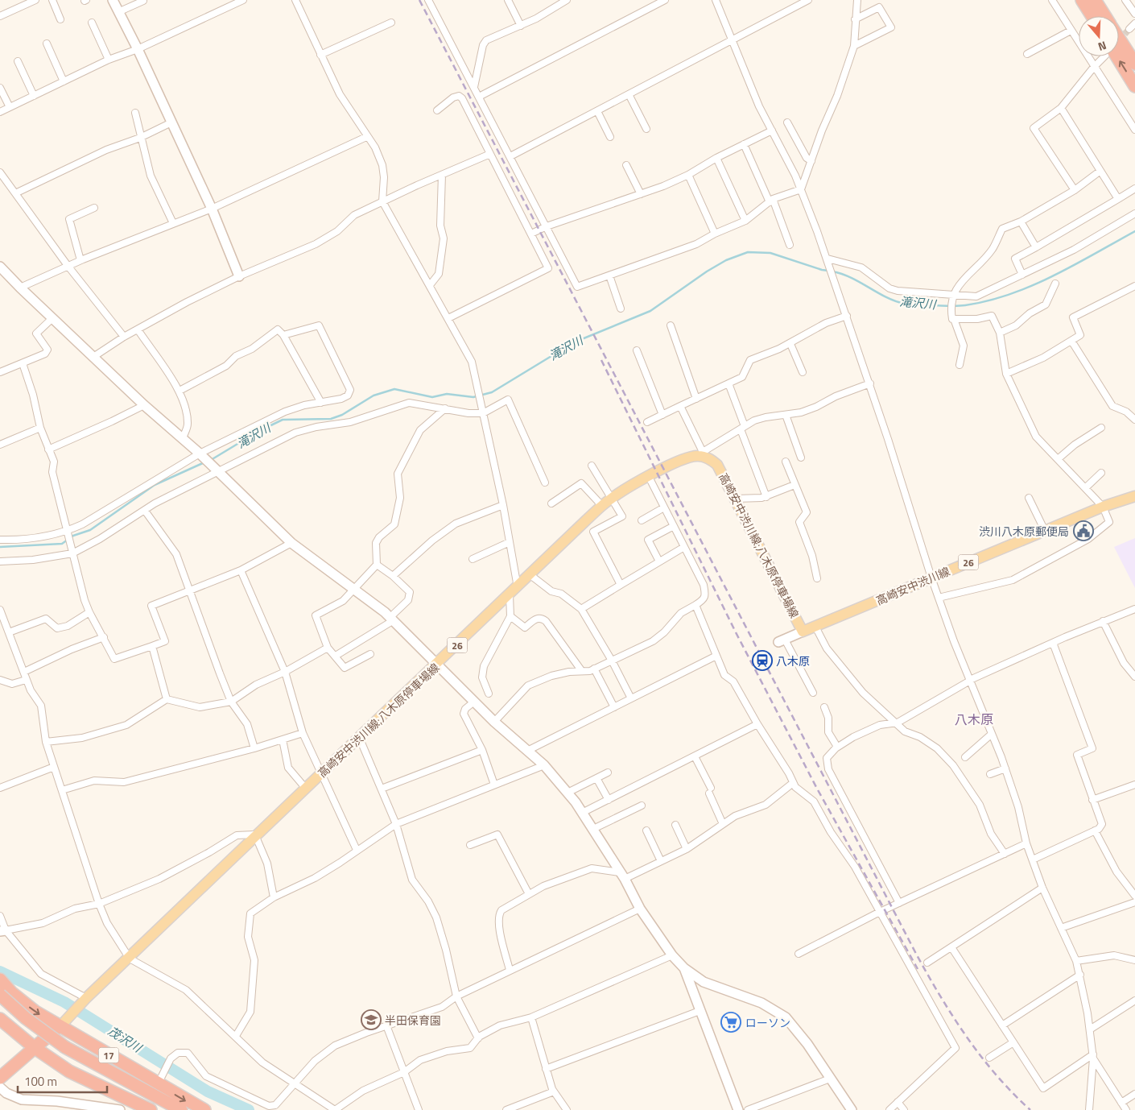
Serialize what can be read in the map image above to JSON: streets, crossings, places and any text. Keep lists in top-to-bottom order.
{
  "streets": {
    "highway": ["17"],
    "main road": ["高崎安中渋川線;八木原停車場線", "26", "高崎安中渋川線"]
  },
  "crossings": [
    ["高崎安中渋川線;八木原停車場線", "26"],
    ["高崎安中渋川線;八木原停車場線", "高崎安中渋川線"],
    ["26", "17"]
  ],
  "districts": ["八木原"],
  "water": ["滝沢川", "茂沢川"],
  "places": {
    "public building": ["渋川八木原郵便局"],
    "station": ["八木原"],
    "school or university": ["半田保育園"],
    "supermarket": ["ローソン"]
  },
  "scale_bar": "100 m",
  "north": "bottom"
}
